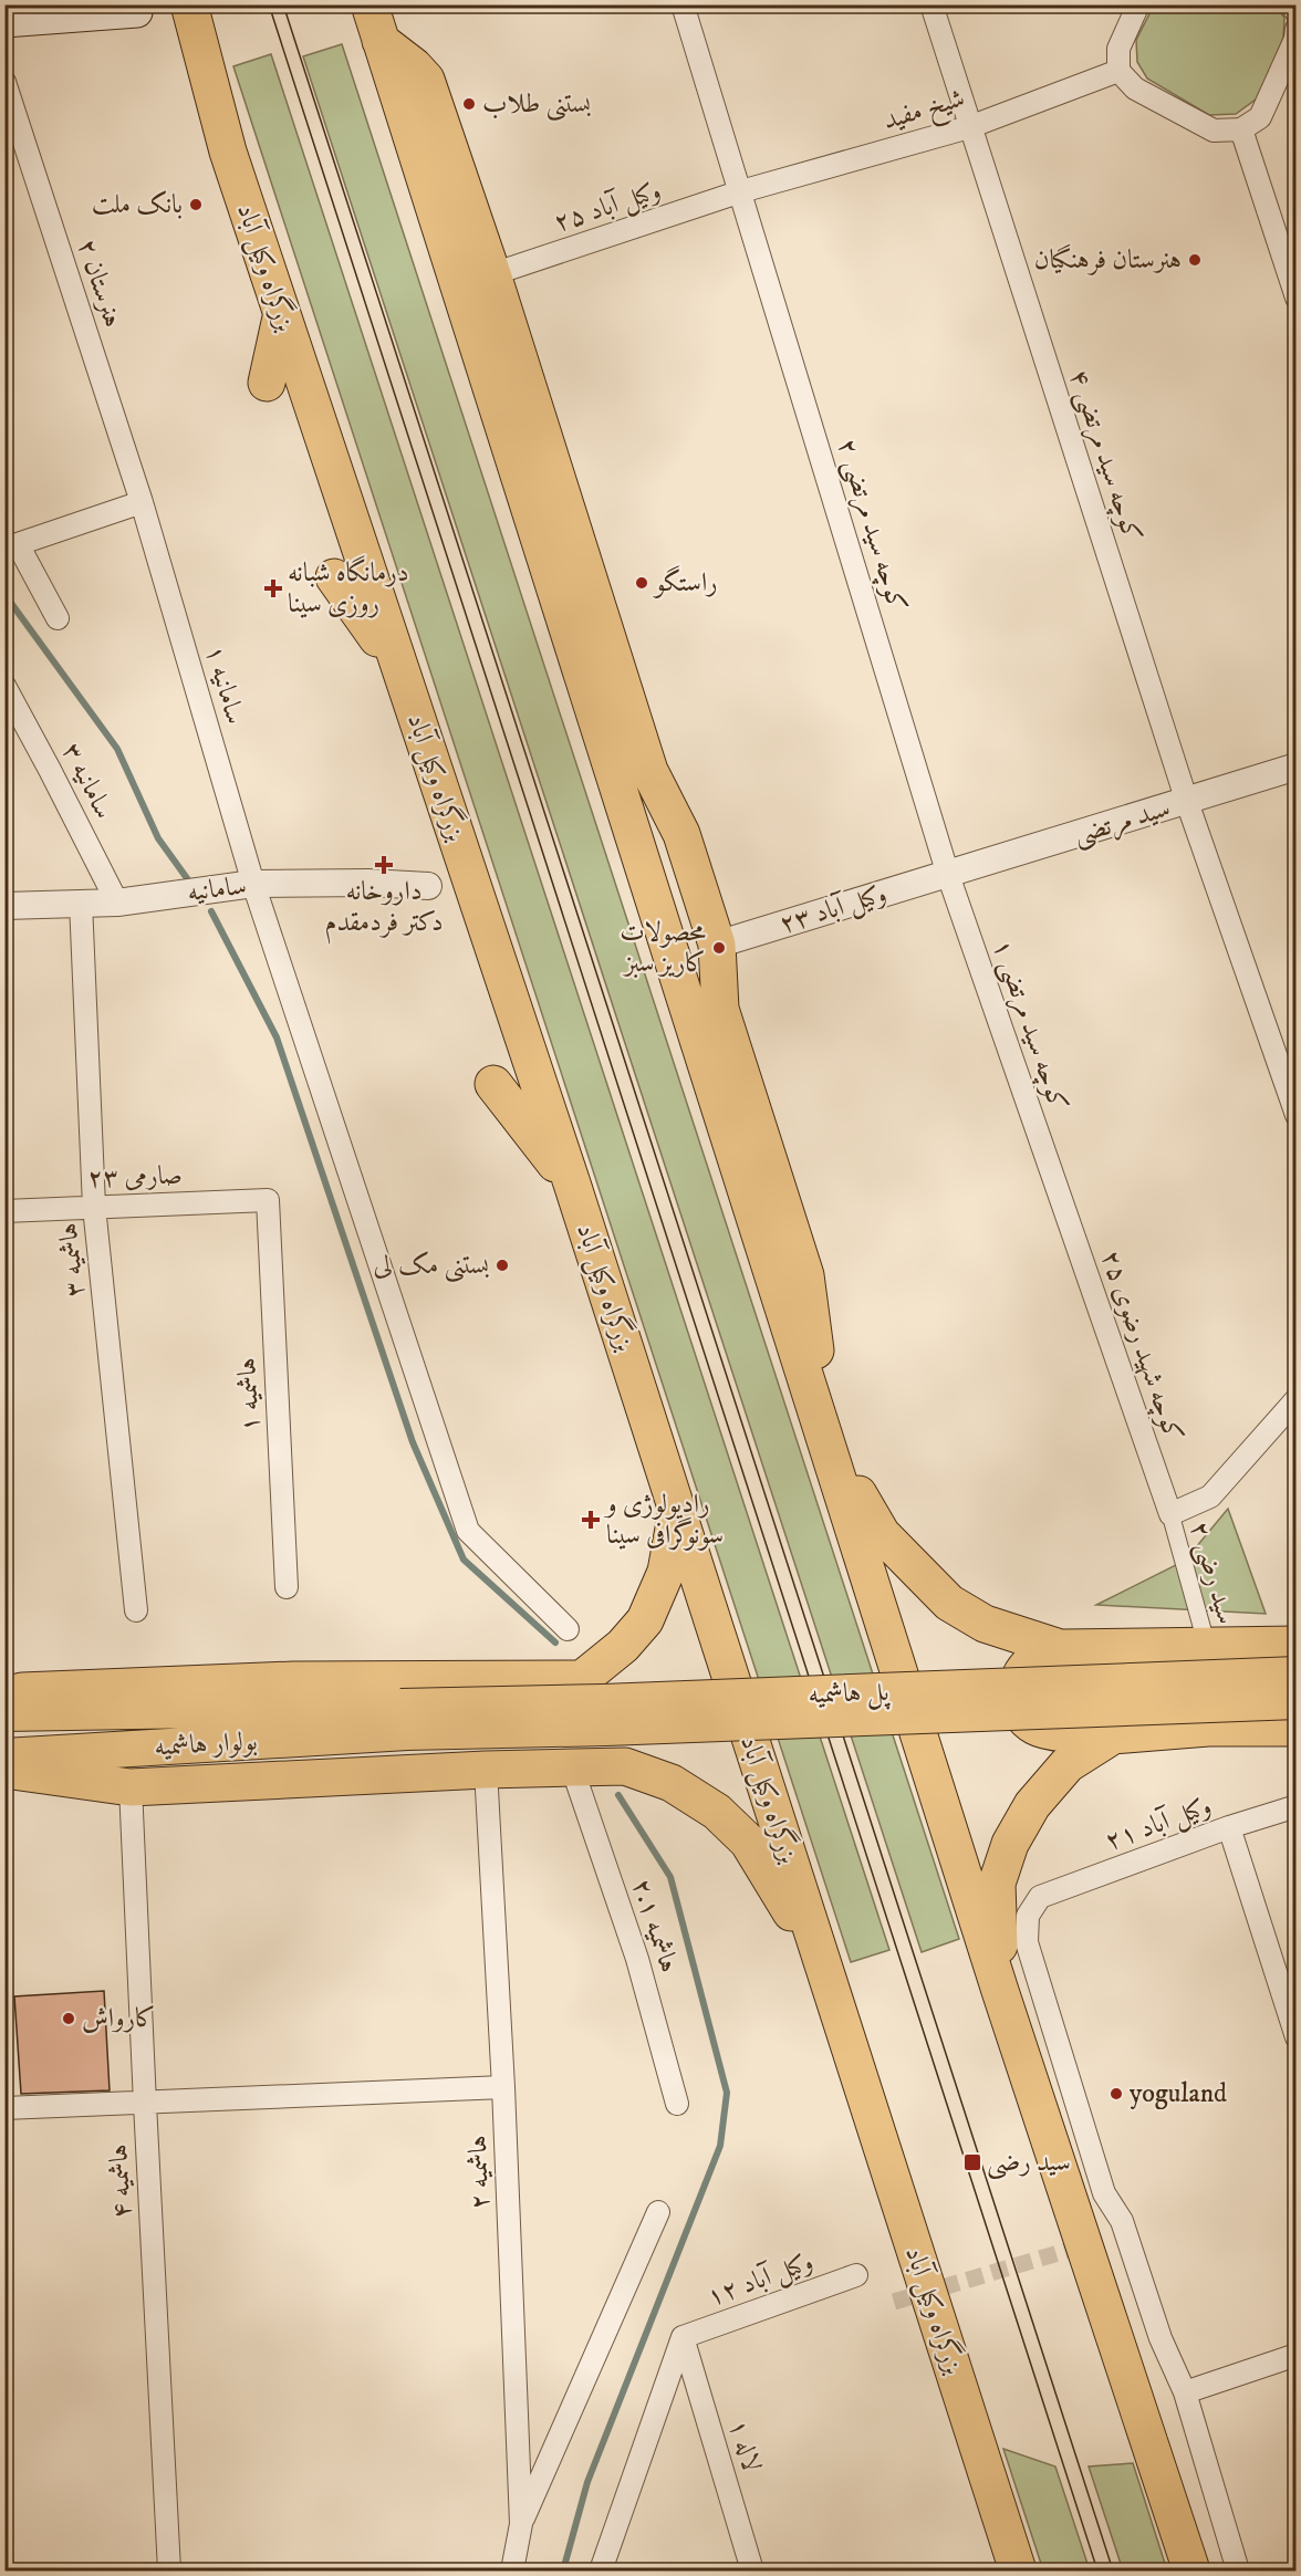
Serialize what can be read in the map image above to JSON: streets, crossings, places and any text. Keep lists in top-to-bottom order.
{
  "streets": {
    "highway": ["بزرگراه وکیل آباد"],
    "main road": ["پل هاشمیه", "بولوار هاشمیه"],
    "street": [
      "شیخ مفید",
      "۲۵ وکیل آباد",
      "هنرستان ۲",
      "کوچه سید مرتضی ۴",
      "کوچه سید مرتضی ۲",
      "سامانیه ۱",
      "سامانیه ۳",
      "سید مرتضی",
      "سامانیه",
      "۲۳ وکیل آباد",
      "کوچه سید مرتضی ۱",
      "صارمی ۲۳",
      "هاشمیه ۳",
      "کوچه شهید رضوی ۲۵",
      "هاشمیه ۱",
      "سید رضی ۲",
      "۲۱ وکیل آباد",
      "هاشمیه ۲.۱",
      "هاشمیه ۲",
      "هاشمیه ۴",
      "۱۲ وکیل آباد",
      "لاله ۱"
    ]
  },
  "crossings": [
    ["شیخ مفید", "۲۵ وکیل آباد"],
    ["شیخ مفید", "کوچه سید مرتضی ۴"],
    ["شیخ مفید", "کوچه سید مرتضی ۲"],
    ["۲۵ وکیل آباد", "کوچه سید مرتضی ۲"],
    ["هنرستان ۲", "سامانیه ۱"],
    ["کوچه سید مرتضی ۴", "سید مرتضی"],
    ["کوچه سید مرتضی ۲", "سید مرتضی"],
    ["کوچه سید مرتضی ۲", "۲۳ وکیل آباد"],
    ["کوچه سید مرتضی ۲", "کوچه سید مرتضی ۱"],
    ["سامانیه ۱", "سامانیه"],
    ["سامانیه ۳", "سامانیه"],
    ["سید مرتضی", "۲۳ وکیل آباد"],
    ["سید مرتضی", "کوچه سید مرتضی ۱"],
    ["سامانیه", "هاشمیه ۳"],
    ["۲۳ وکیل آباد", "کوچه سید مرتضی ۱"],
    ["کوچه سید مرتضی ۱", "کوچه شهید رضوی ۲۵"],
    ["صارمی ۲۳", "هاشمیه ۳"],
    ["صارمی ۲۳", "هاشمیه ۱"],
    ["کوچه شهید رضوی ۲۵", "سید رضی ۲"],
    ["پل هاشمیه", "بولوار هاشمیه"],
    ["۱۲ وکیل آباد", "لاله ۱"]
  ],
  "places": {
    "other": [
      "بستنی طلاب",
      "بانک ملت",
      "هنرستان فرهنگیان",
      "راستگو",
      "محصولات کاریز سبز",
      "بستنی مک لی",
      "کارواش",
      "yoguland"
    ],
    "health": ["درمانگاه شبانه روزی سینا", "داروخانه دكتر فردمقدم", "رادیولوژی و سونوگرافی سینا"],
    "transit": ["سید رضی"]
  }
}
